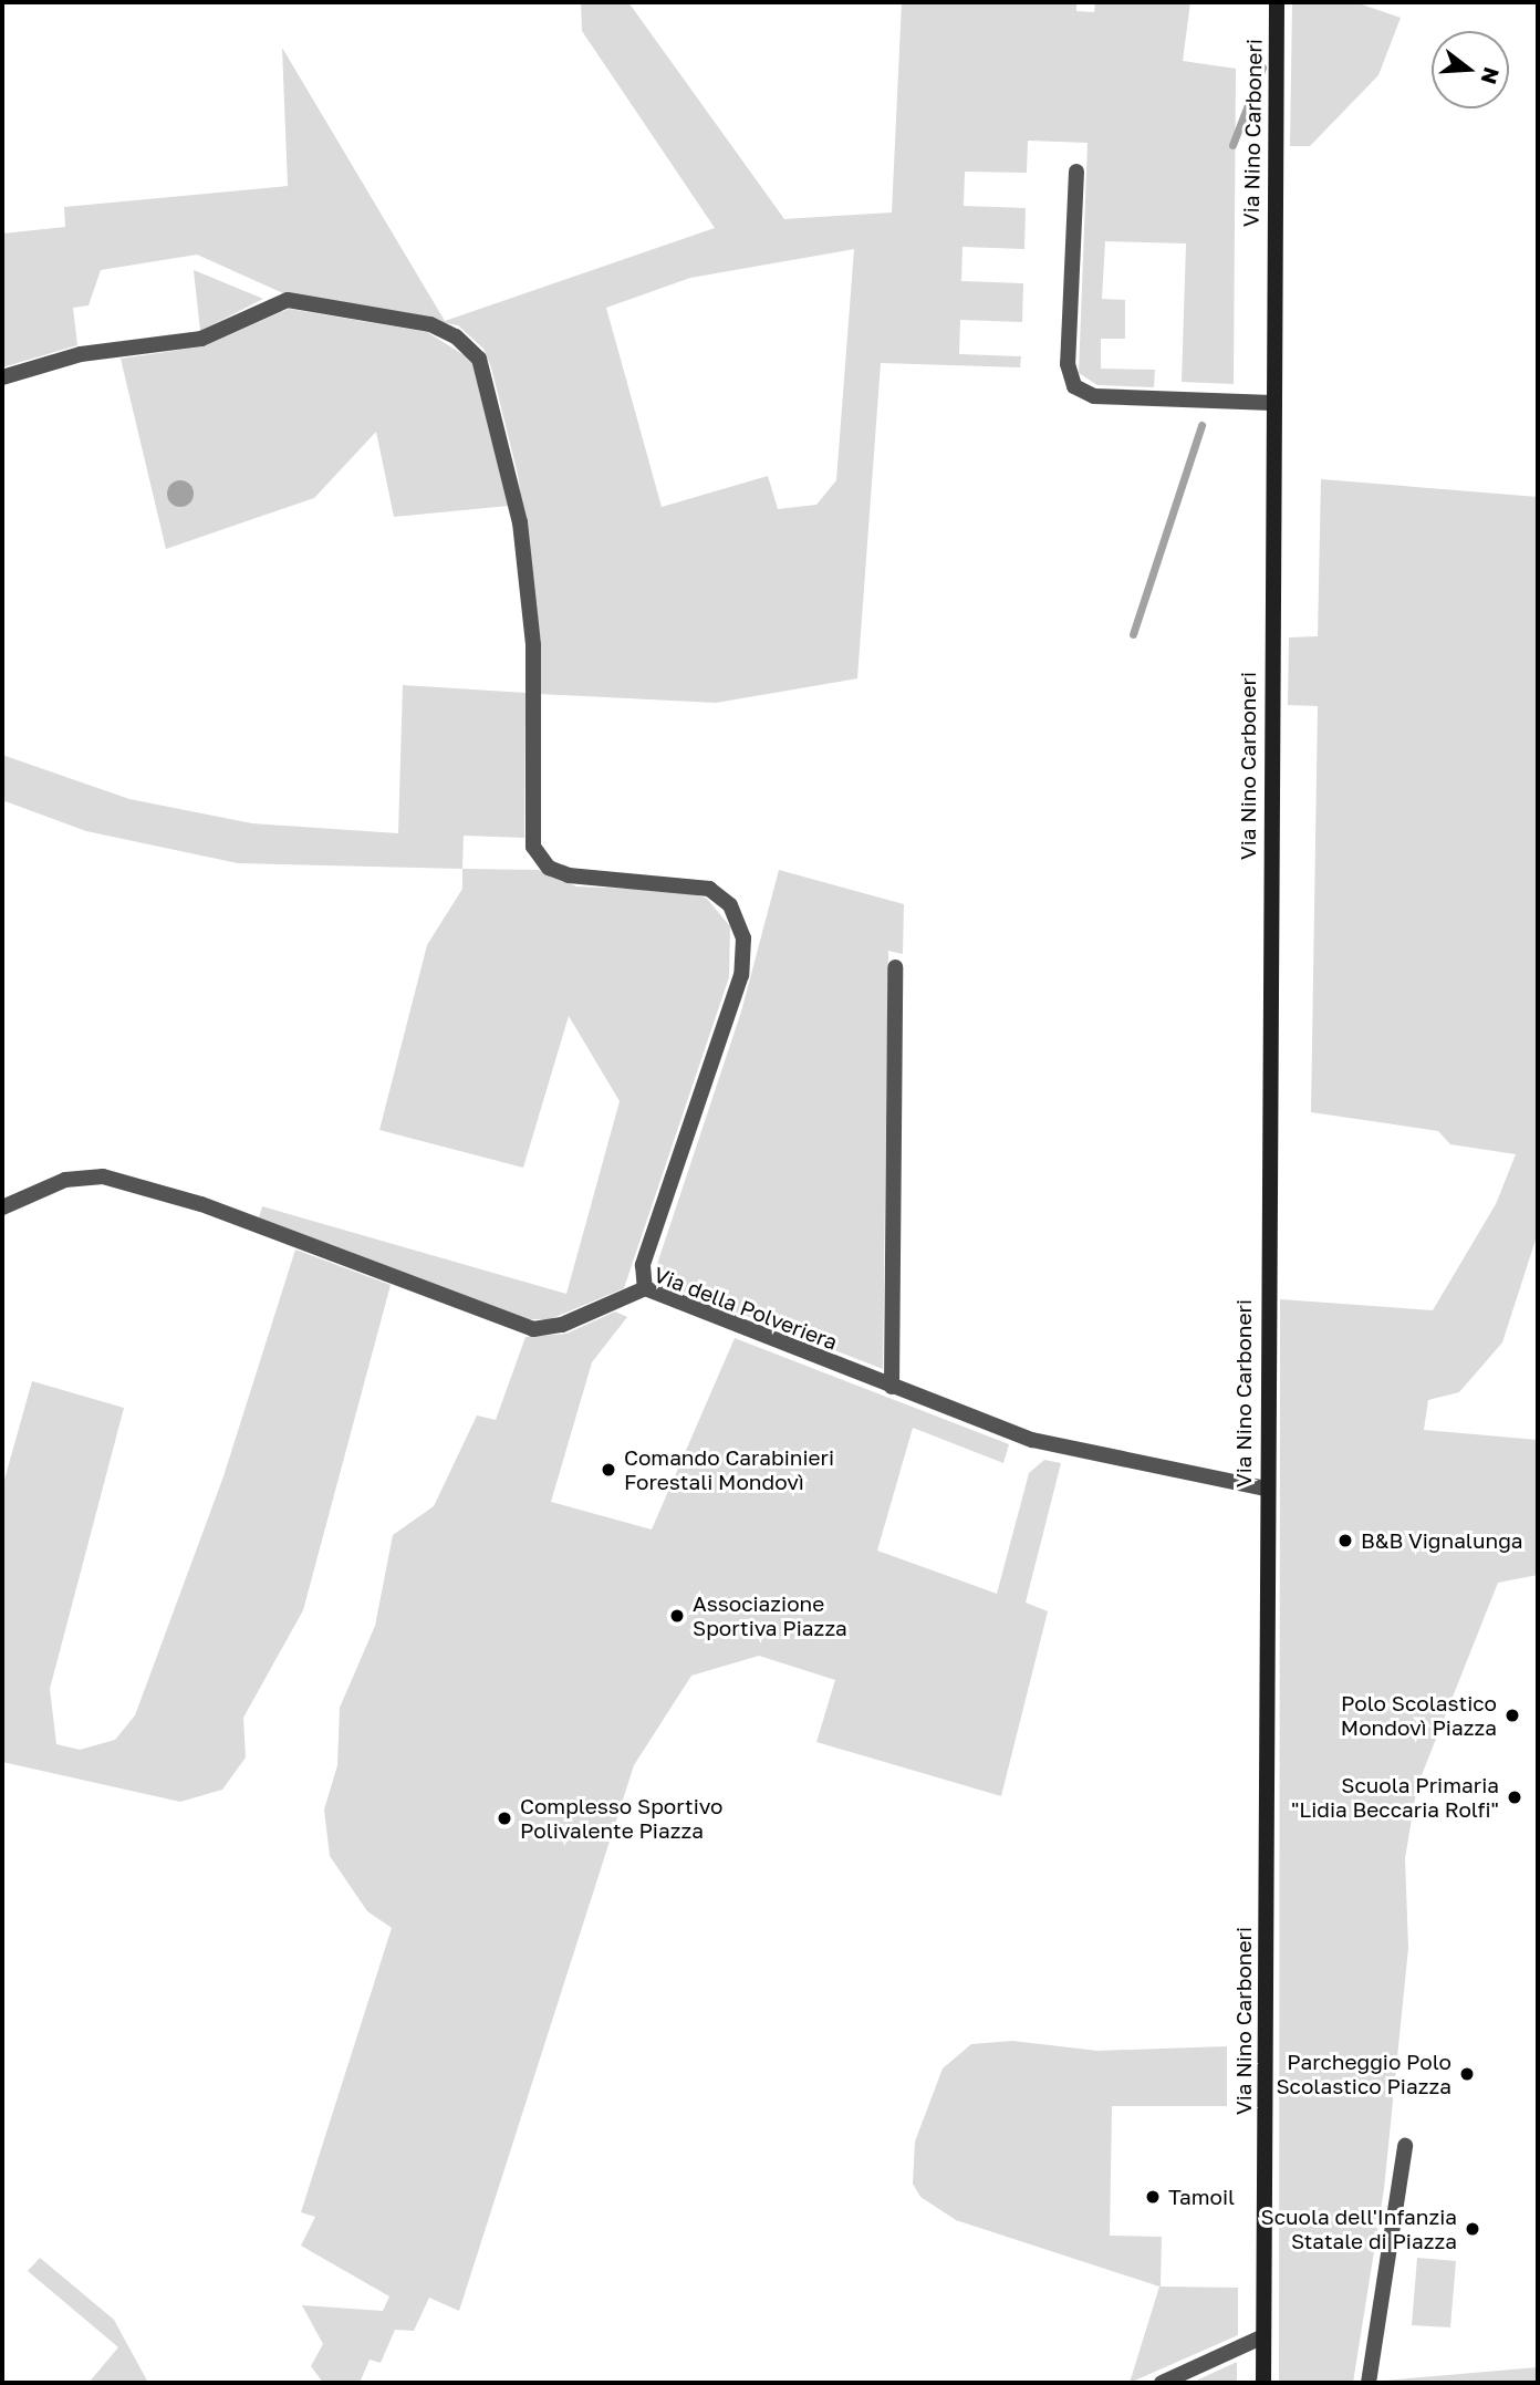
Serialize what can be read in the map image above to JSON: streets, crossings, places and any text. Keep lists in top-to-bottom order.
{
  "streets": {
    "main road": ["Via Nino Carboneri"],
    "street": ["Via della Polveriera"]
  },
  "crossings": [
    ["Via Nino Carboneri", "Via della Polveriera"]
  ],
  "places": [
    "Comando Carabinieri Forestali Mondovì",
    "B&B Vignalunga",
    "Associazione Sportiva Piazza",
    "Polo Scolastico Mondovì Piazza",
    "Scuola Primaria \"Lidia Beccaria Rolfi\"",
    "Complesso Sportivo Polivalente Piazza",
    "Parcheggio Polo Scolastico Piazza",
    "Tamoil",
    "Scuola dell'Infanzia Statale di Piazza"
  ],
  "north": "right"
}
